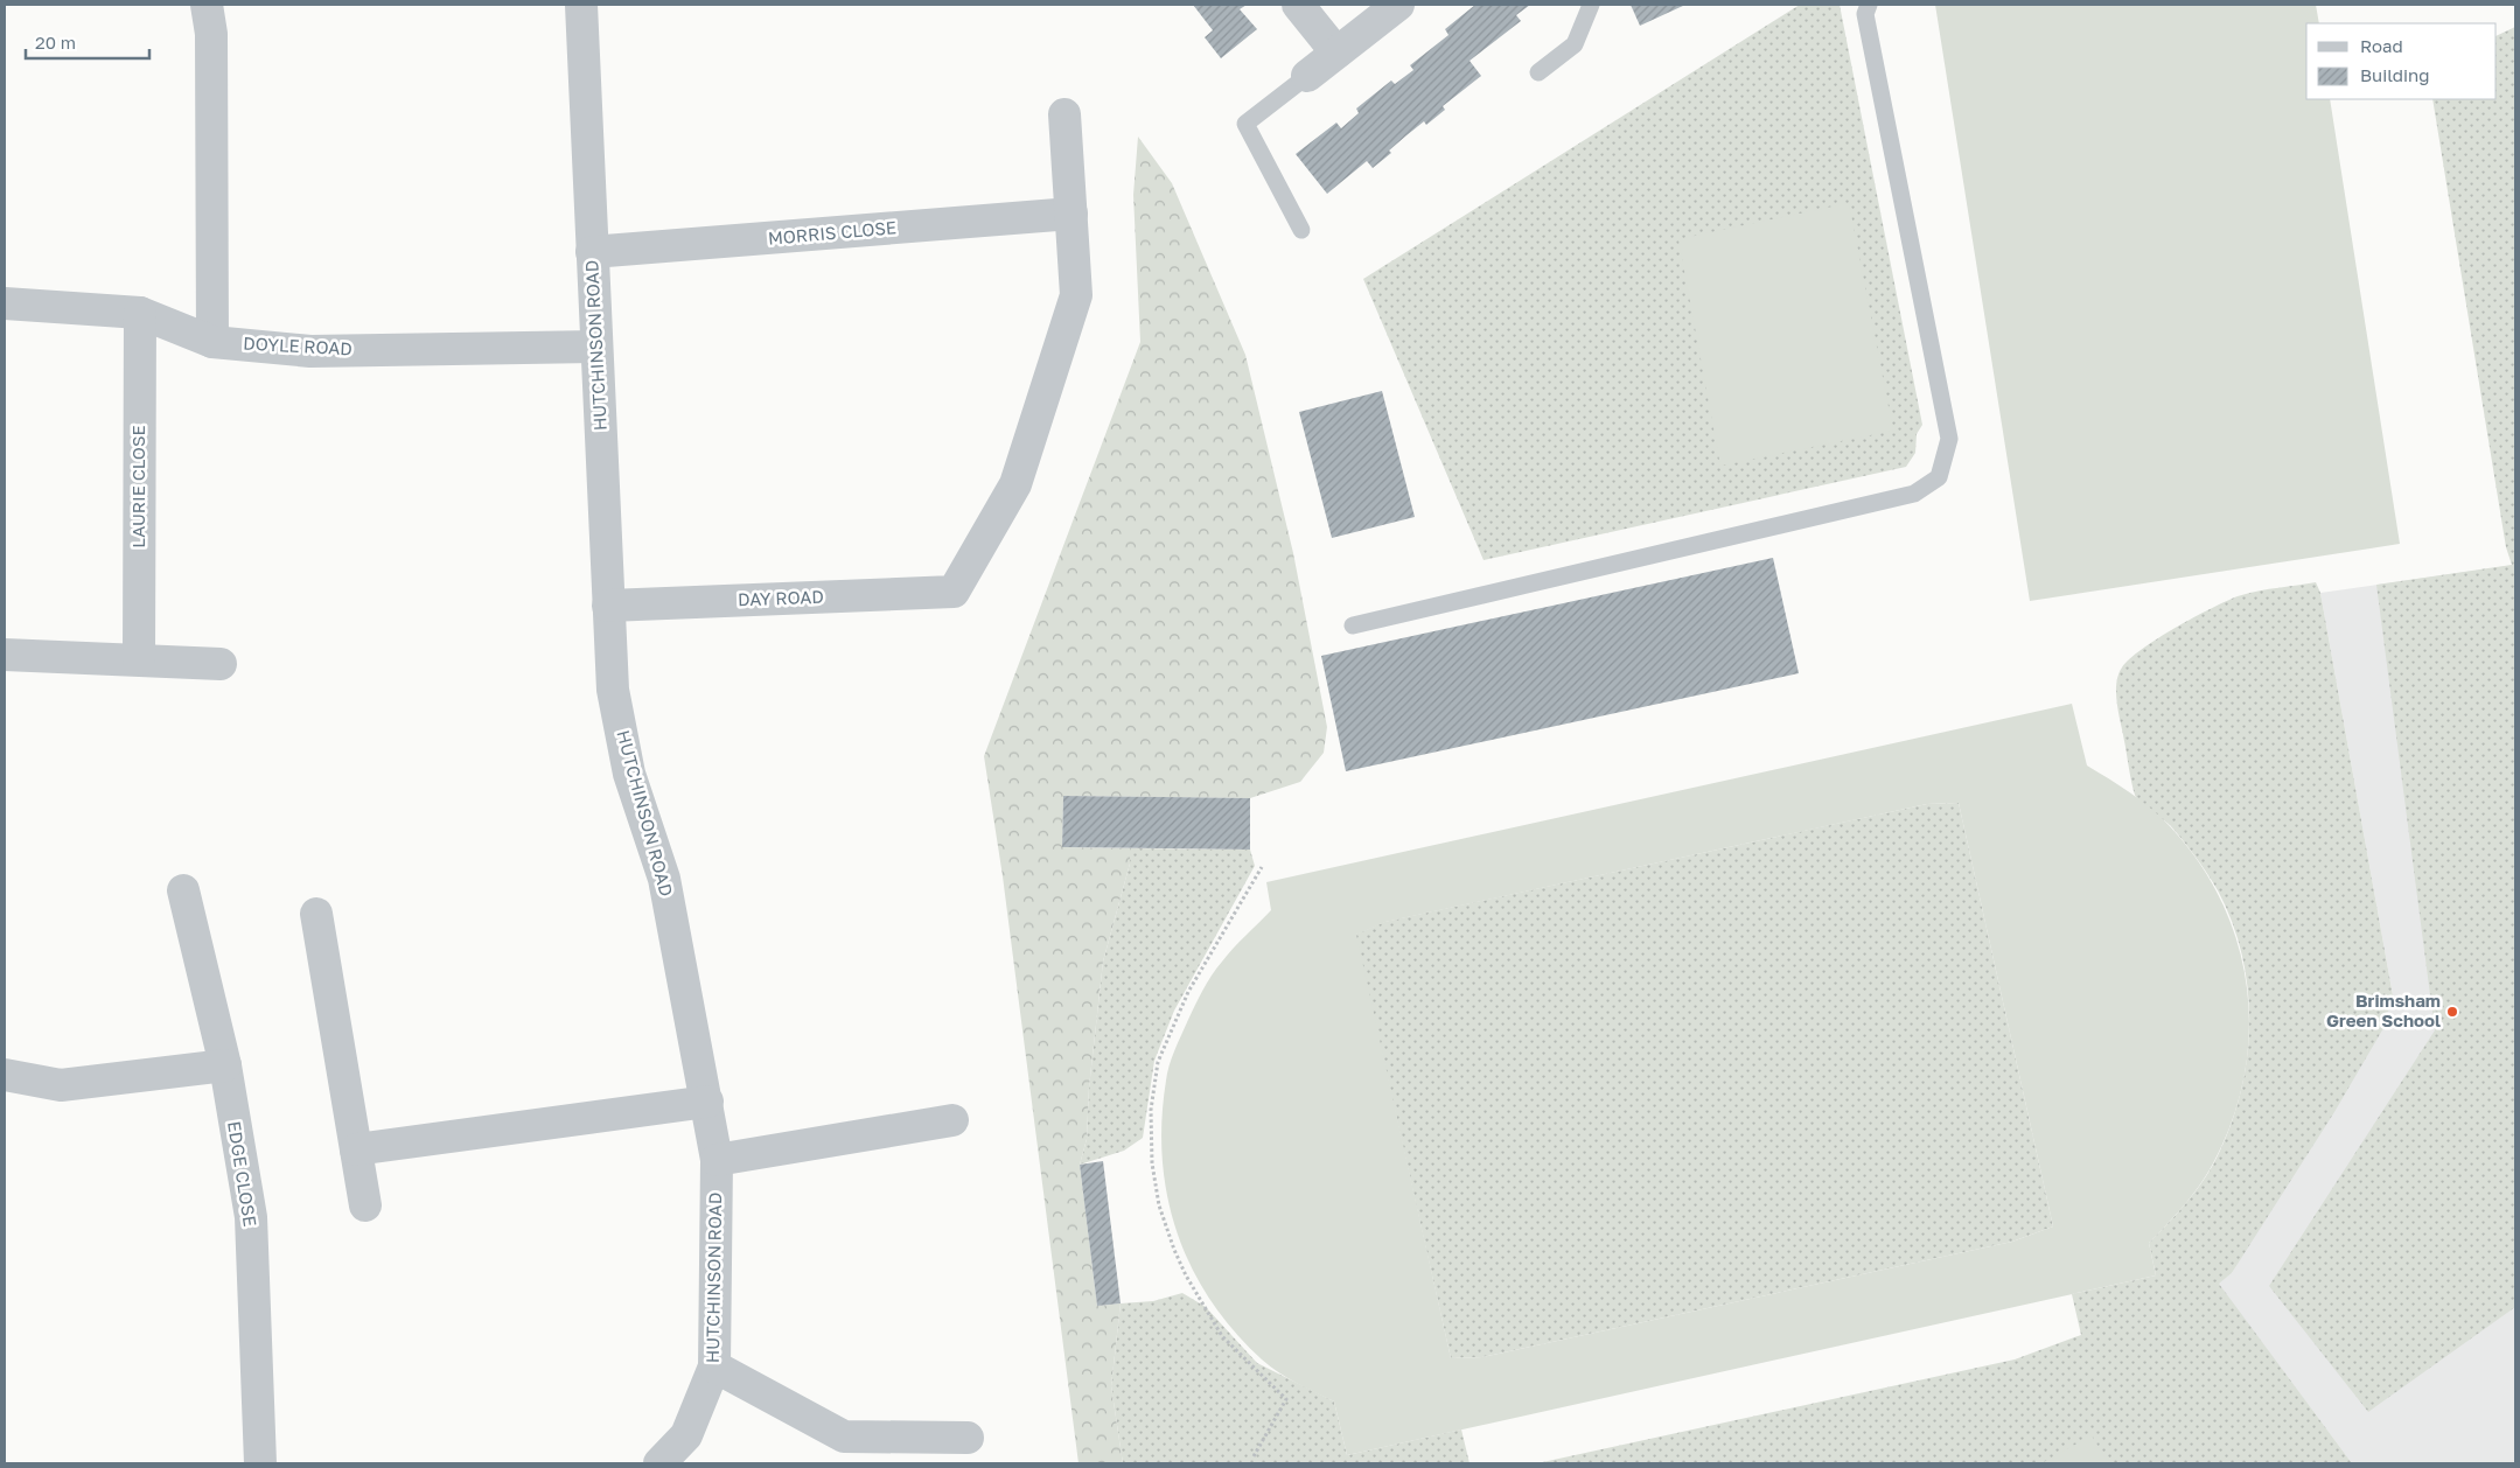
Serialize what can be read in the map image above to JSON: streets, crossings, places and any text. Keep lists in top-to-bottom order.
{
  "streets": {
    "street": [
      "MORRIS CLOSE",
      "HUTCHINSON ROAD",
      "DOYLE ROAD",
      "LAURIE CLOSE",
      "DAY ROAD",
      "EDGE CLOSE"
    ]
  },
  "crossings": [
    ["MORRIS CLOSE", "HUTCHINSON ROAD"],
    ["MORRIS CLOSE", "DAY ROAD"],
    ["HUTCHINSON ROAD", "DOYLE ROAD"],
    ["HUTCHINSON ROAD", "DAY ROAD"],
    ["DOYLE ROAD", "LAURIE CLOSE"]
  ],
  "places": ["Brimsham Green School"],
  "legend": ["Road", "Building"],
  "scale_bar": "20 m"
}
